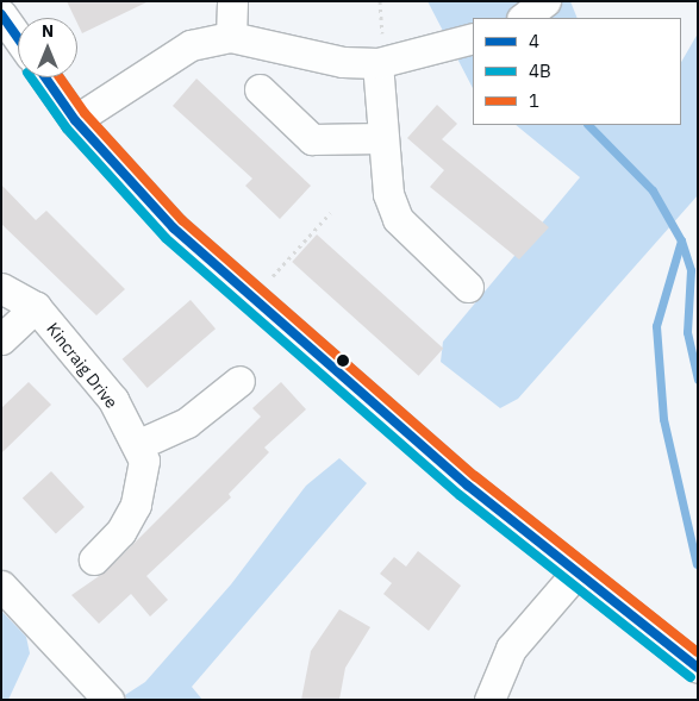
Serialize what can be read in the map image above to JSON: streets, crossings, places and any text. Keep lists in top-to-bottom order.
{
  "streets": {
    "street": ["Kincraig Drive"]
  },
  "lines": ["transit line 4", "transit line 4B", "transit line 1"],
  "legend": ["4", "4B", "1"],
  "north": "top"
}
